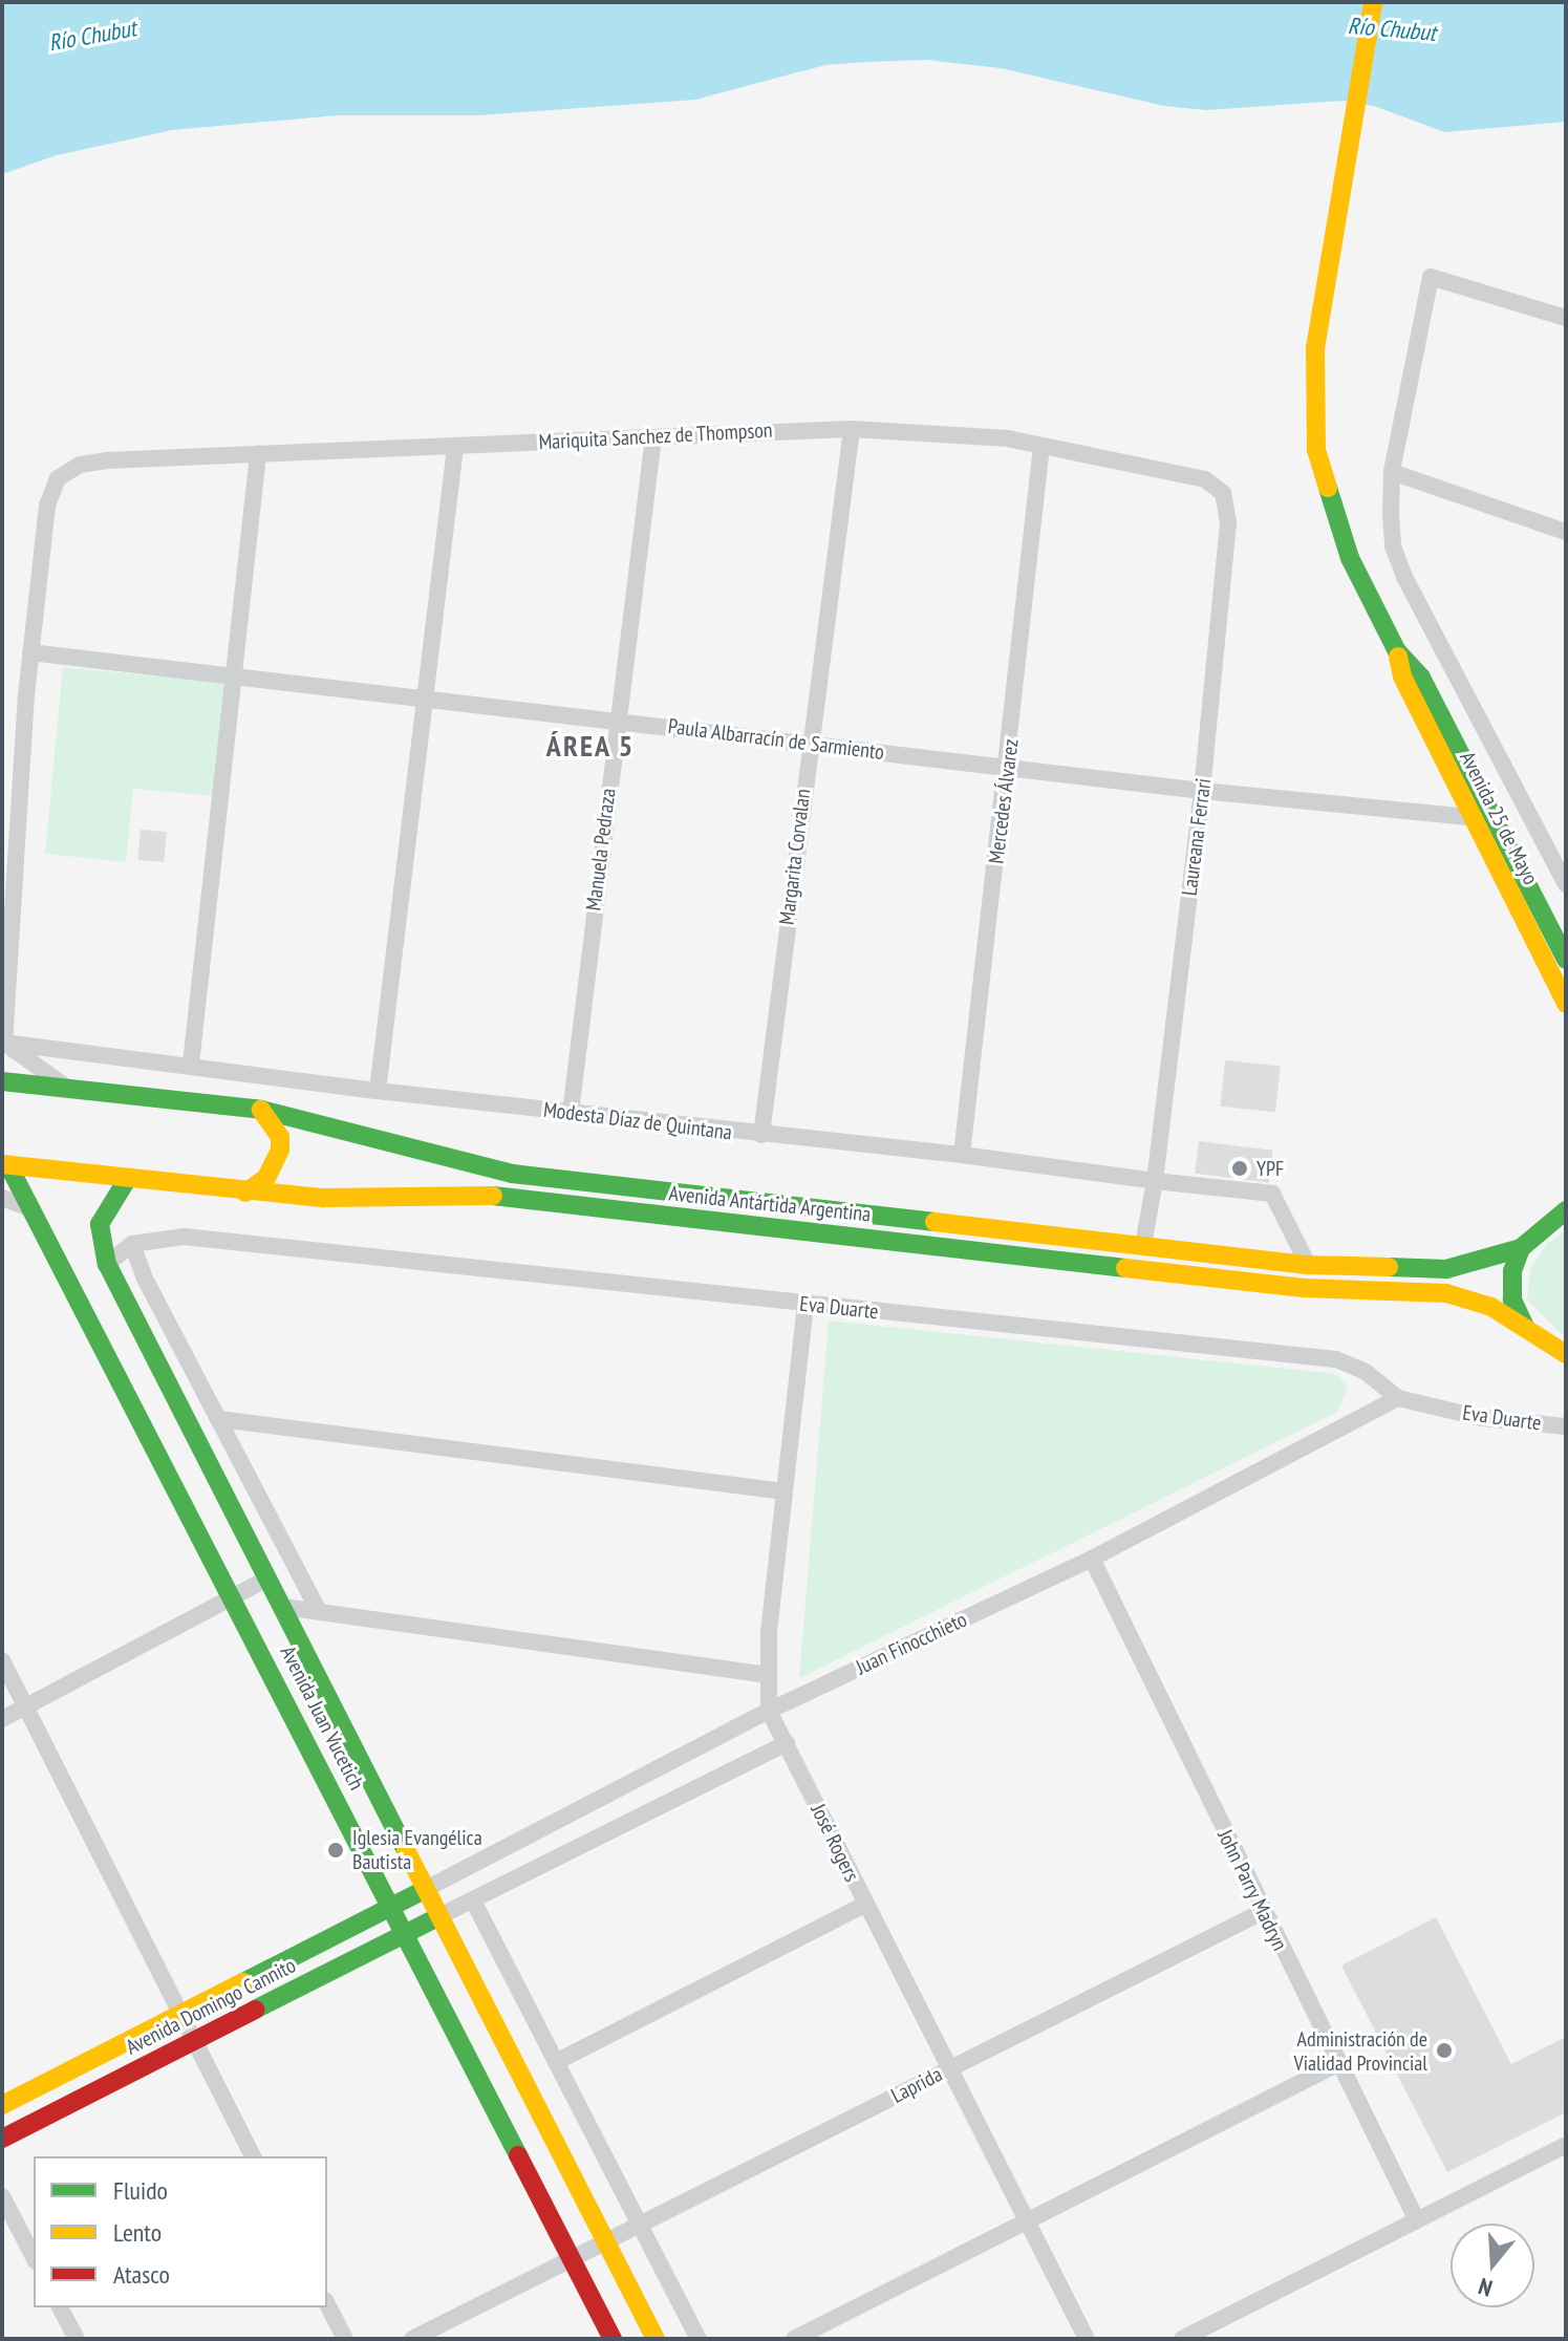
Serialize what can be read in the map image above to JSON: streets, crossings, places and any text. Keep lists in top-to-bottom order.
{
  "streets": {
    "main road": [
      "Avenida 25 de Mayo",
      "Avenida Antártida Argentina",
      "Avenida Juan Vucetich",
      "Avenida Domingo Cannito"
    ],
    "street": [
      "Mariquita Sanchez de Thompson",
      "Paula Albarracín de Sarmiento",
      "Mercedes Álvarez",
      "Laureana Ferrari",
      "Manuela Pedraza",
      "Margarita Corvalan",
      "Modesta Díaz de Quintana",
      "Eva Duarte",
      "Juan Finocchieto",
      "José Rogers",
      "John Parry Madryn",
      "Laprida"
    ]
  },
  "crossings": [
    ["Mariquita Sanchez de Thompson", "Paula Albarracín de Sarmiento"],
    ["Mariquita Sanchez de Thompson", "Mercedes Álvarez"],
    ["Mariquita Sanchez de Thompson", "Laureana Ferrari"],
    ["Mariquita Sanchez de Thompson", "Manuela Pedraza"],
    ["Mariquita Sanchez de Thompson", "Margarita Corvalan"],
    ["Paula Albarracín de Sarmiento", "Mercedes Álvarez"],
    ["Paula Albarracín de Sarmiento", "Avenida 25 de Mayo"],
    ["Paula Albarracín de Sarmiento", "Laureana Ferrari"],
    ["Paula Albarracín de Sarmiento", "Manuela Pedraza"],
    ["Paula Albarracín de Sarmiento", "Margarita Corvalan"],
    ["Mercedes Álvarez", "Modesta Díaz de Quintana"],
    ["Laureana Ferrari", "Modesta Díaz de Quintana"],
    ["Laureana Ferrari", "Avenida Antártida Argentina"],
    ["Manuela Pedraza", "Modesta Díaz de Quintana"],
    ["Margarita Corvalan", "Modesta Díaz de Quintana"],
    ["Modesta Díaz de Quintana", "Avenida Antártida Argentina"],
    ["Avenida Antártida Argentina", "Avenida Juan Vucetich"],
    ["Eva Duarte", "Juan Finocchieto"],
    ["Eva Duarte", "José Rogers"],
    ["Juan Finocchieto", "Avenida Juan Vucetich"],
    ["Juan Finocchieto", "José Rogers"],
    ["Juan Finocchieto", "John Parry Madryn"],
    ["Juan Finocchieto", "Avenida Domingo Cannito"],
    ["Avenida Juan Vucetich", "Avenida Domingo Cannito"],
    ["Avenida Juan Vucetich", "Laprida"],
    ["José Rogers", "Laprida"],
    ["John Parry Madryn", "Laprida"]
  ],
  "districts": ["ÁREA 5"],
  "water": ["Río Chubut"],
  "places": ["YPF", "Iglesia Evangélica Bautista", "Administración de Vialidad Provincial"],
  "legend": ["Fluido", "Lento", "Atasco"],
  "north": "bottom"
}
